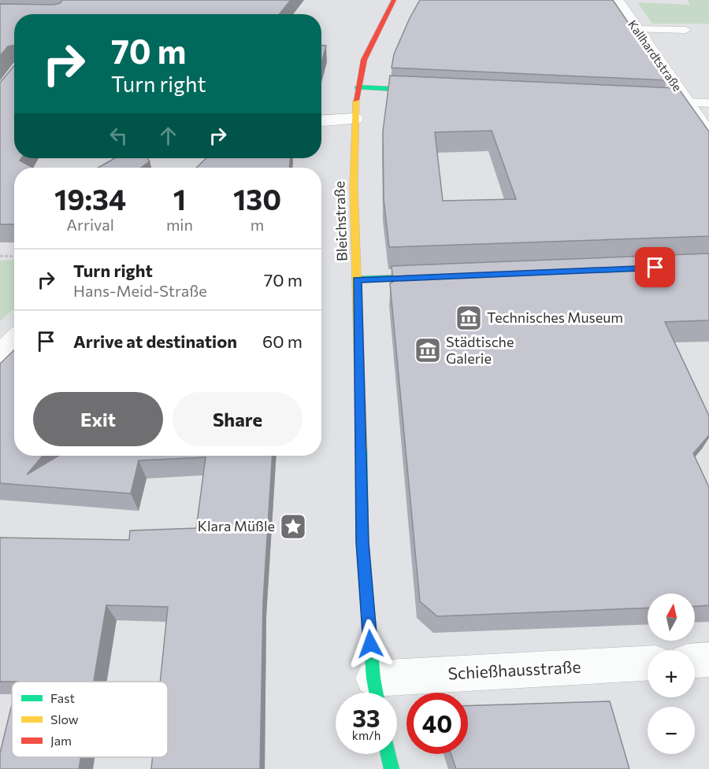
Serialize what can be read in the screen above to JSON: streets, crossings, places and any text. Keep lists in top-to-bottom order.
{
  "streets": {
    "street": ["Kallhardtstraße", "Bleichstraße", "Schießhausstraße"]
  },
  "crossings": [
    ["Bleichstraße", "Schießhausstraße"]
  ],
  "places": {
    "museum": ["Technisches Museum", "Städtische Galerie"],
    "place": ["Klara Müßle"]
  },
  "legend": ["Fast", "Slow", "Jam"],
  "north": "top",
  "page": {
    "turn": ["70 m", "Turn right"],
    "eta": [
      "19:34",
      "Arrival",
      "1",
      "min",
      "130",
      "m"
    ],
    "list": [
      {
        "name": "Turn right",
        "note": "Hans-Meid-Straße",
        "value": "70 m"
      },
      {
        "name": "Arrive at destination",
        "value": "60 m"
      }
    ],
    "buttons": ["Exit", "Share"],
    "map_buttons": ["+", "−"],
    "speed": "33 km/h",
    "limit": "40"
  }
}
